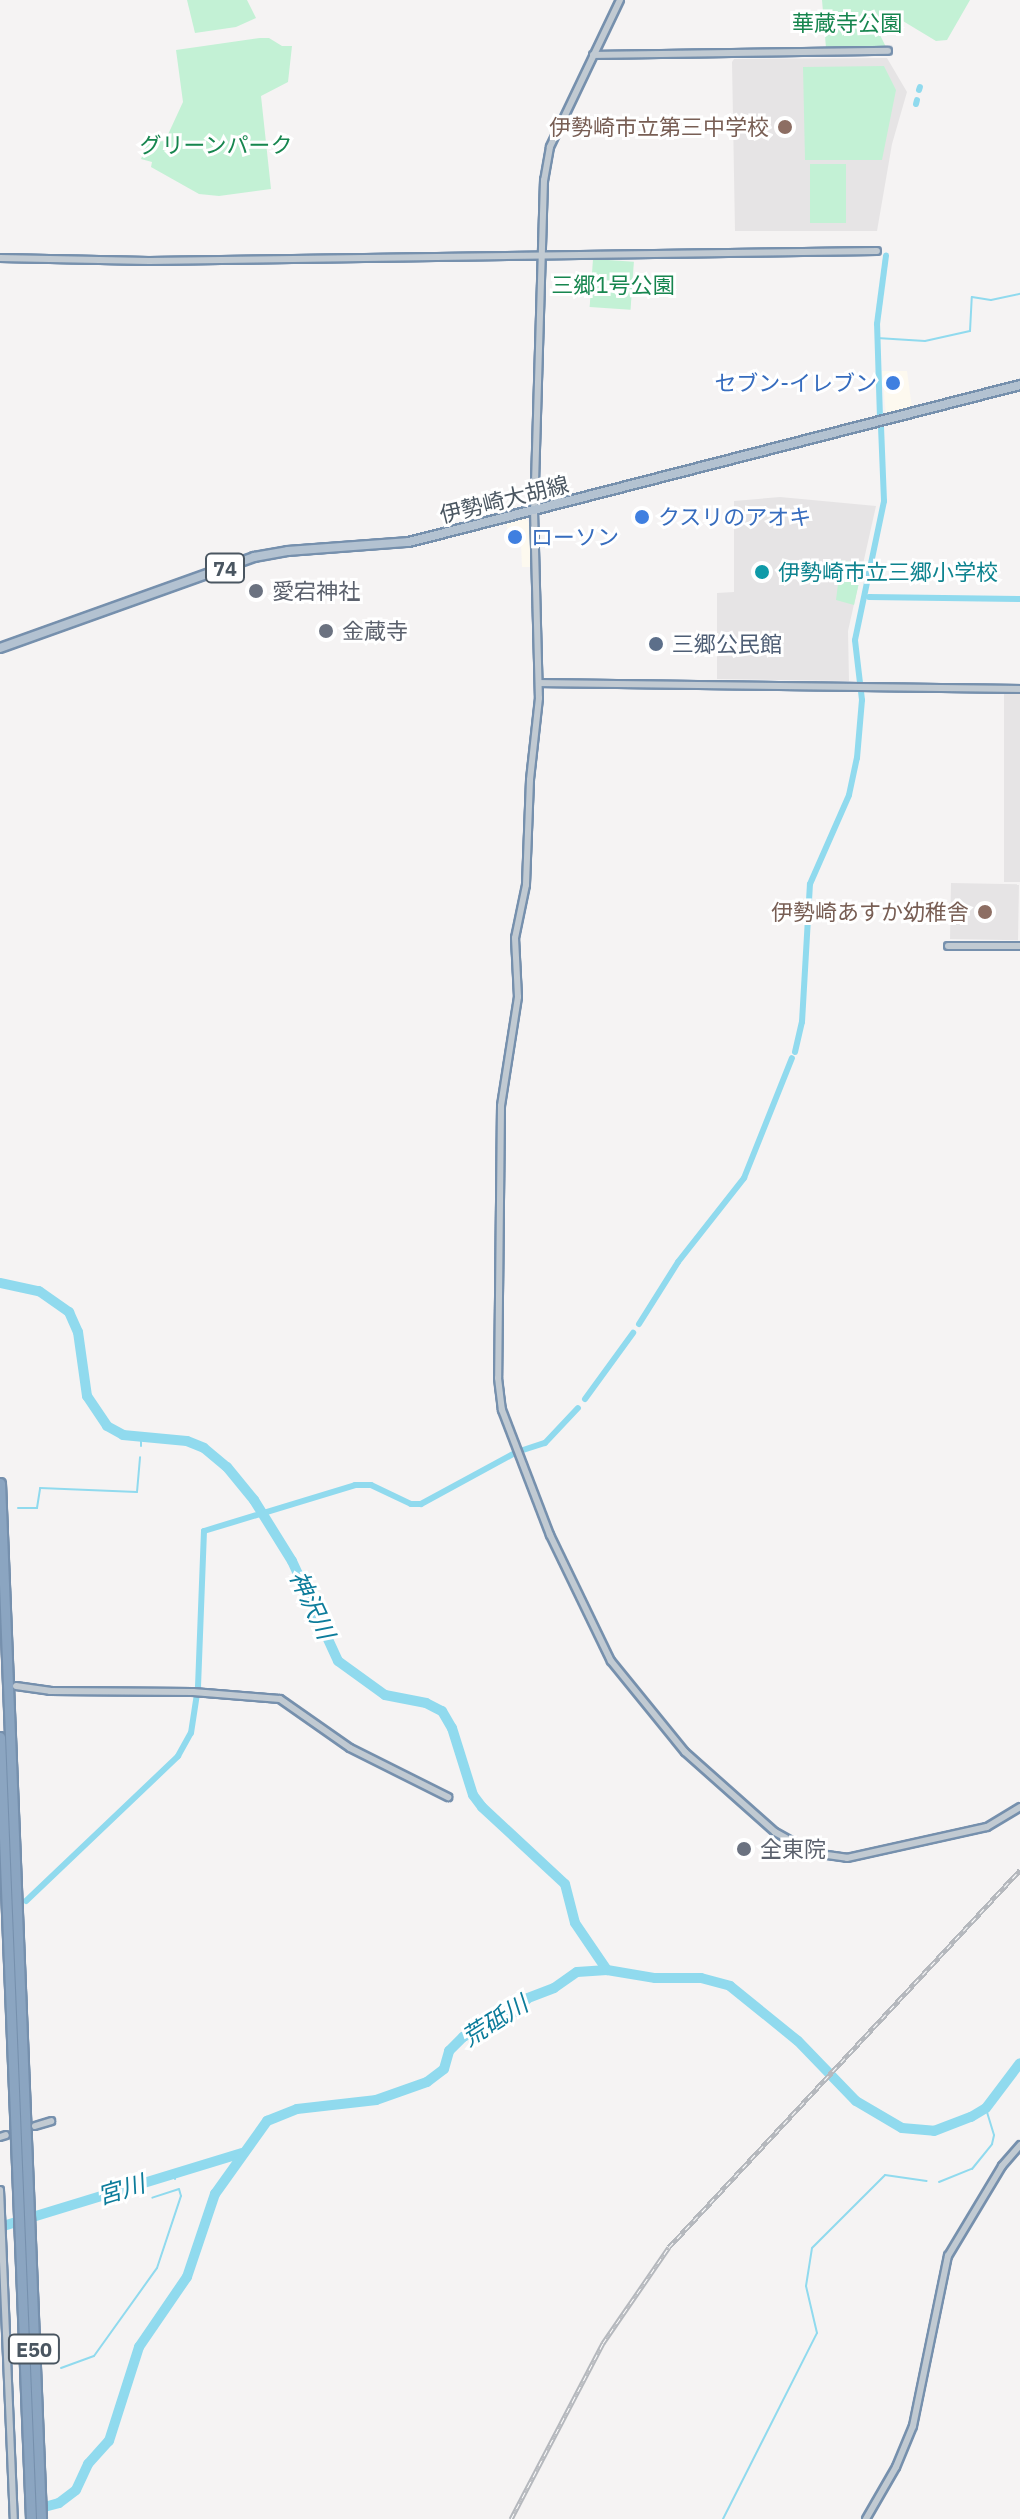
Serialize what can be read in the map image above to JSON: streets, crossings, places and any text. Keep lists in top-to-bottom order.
{
  "streets": {
    "highway": ["E50"],
    "main road": ["伊勢崎大胡線", "74"]
  },
  "water": ["神沢川", "荒砥川", "宮川"],
  "parks": ["華蔵寺公園", "グリーンパーク", "三郷1号公園"],
  "places": [
    "伊勢崎市立第三中学校",
    "セブン-イレブン",
    "クスリのアオキ",
    "ローソン",
    "伊勢崎市立三郷小学校",
    "愛宕神社",
    "金蔵寺",
    "三郷公民館",
    "伊勢崎あすか幼稚舎",
    "全東院"
  ]
}
